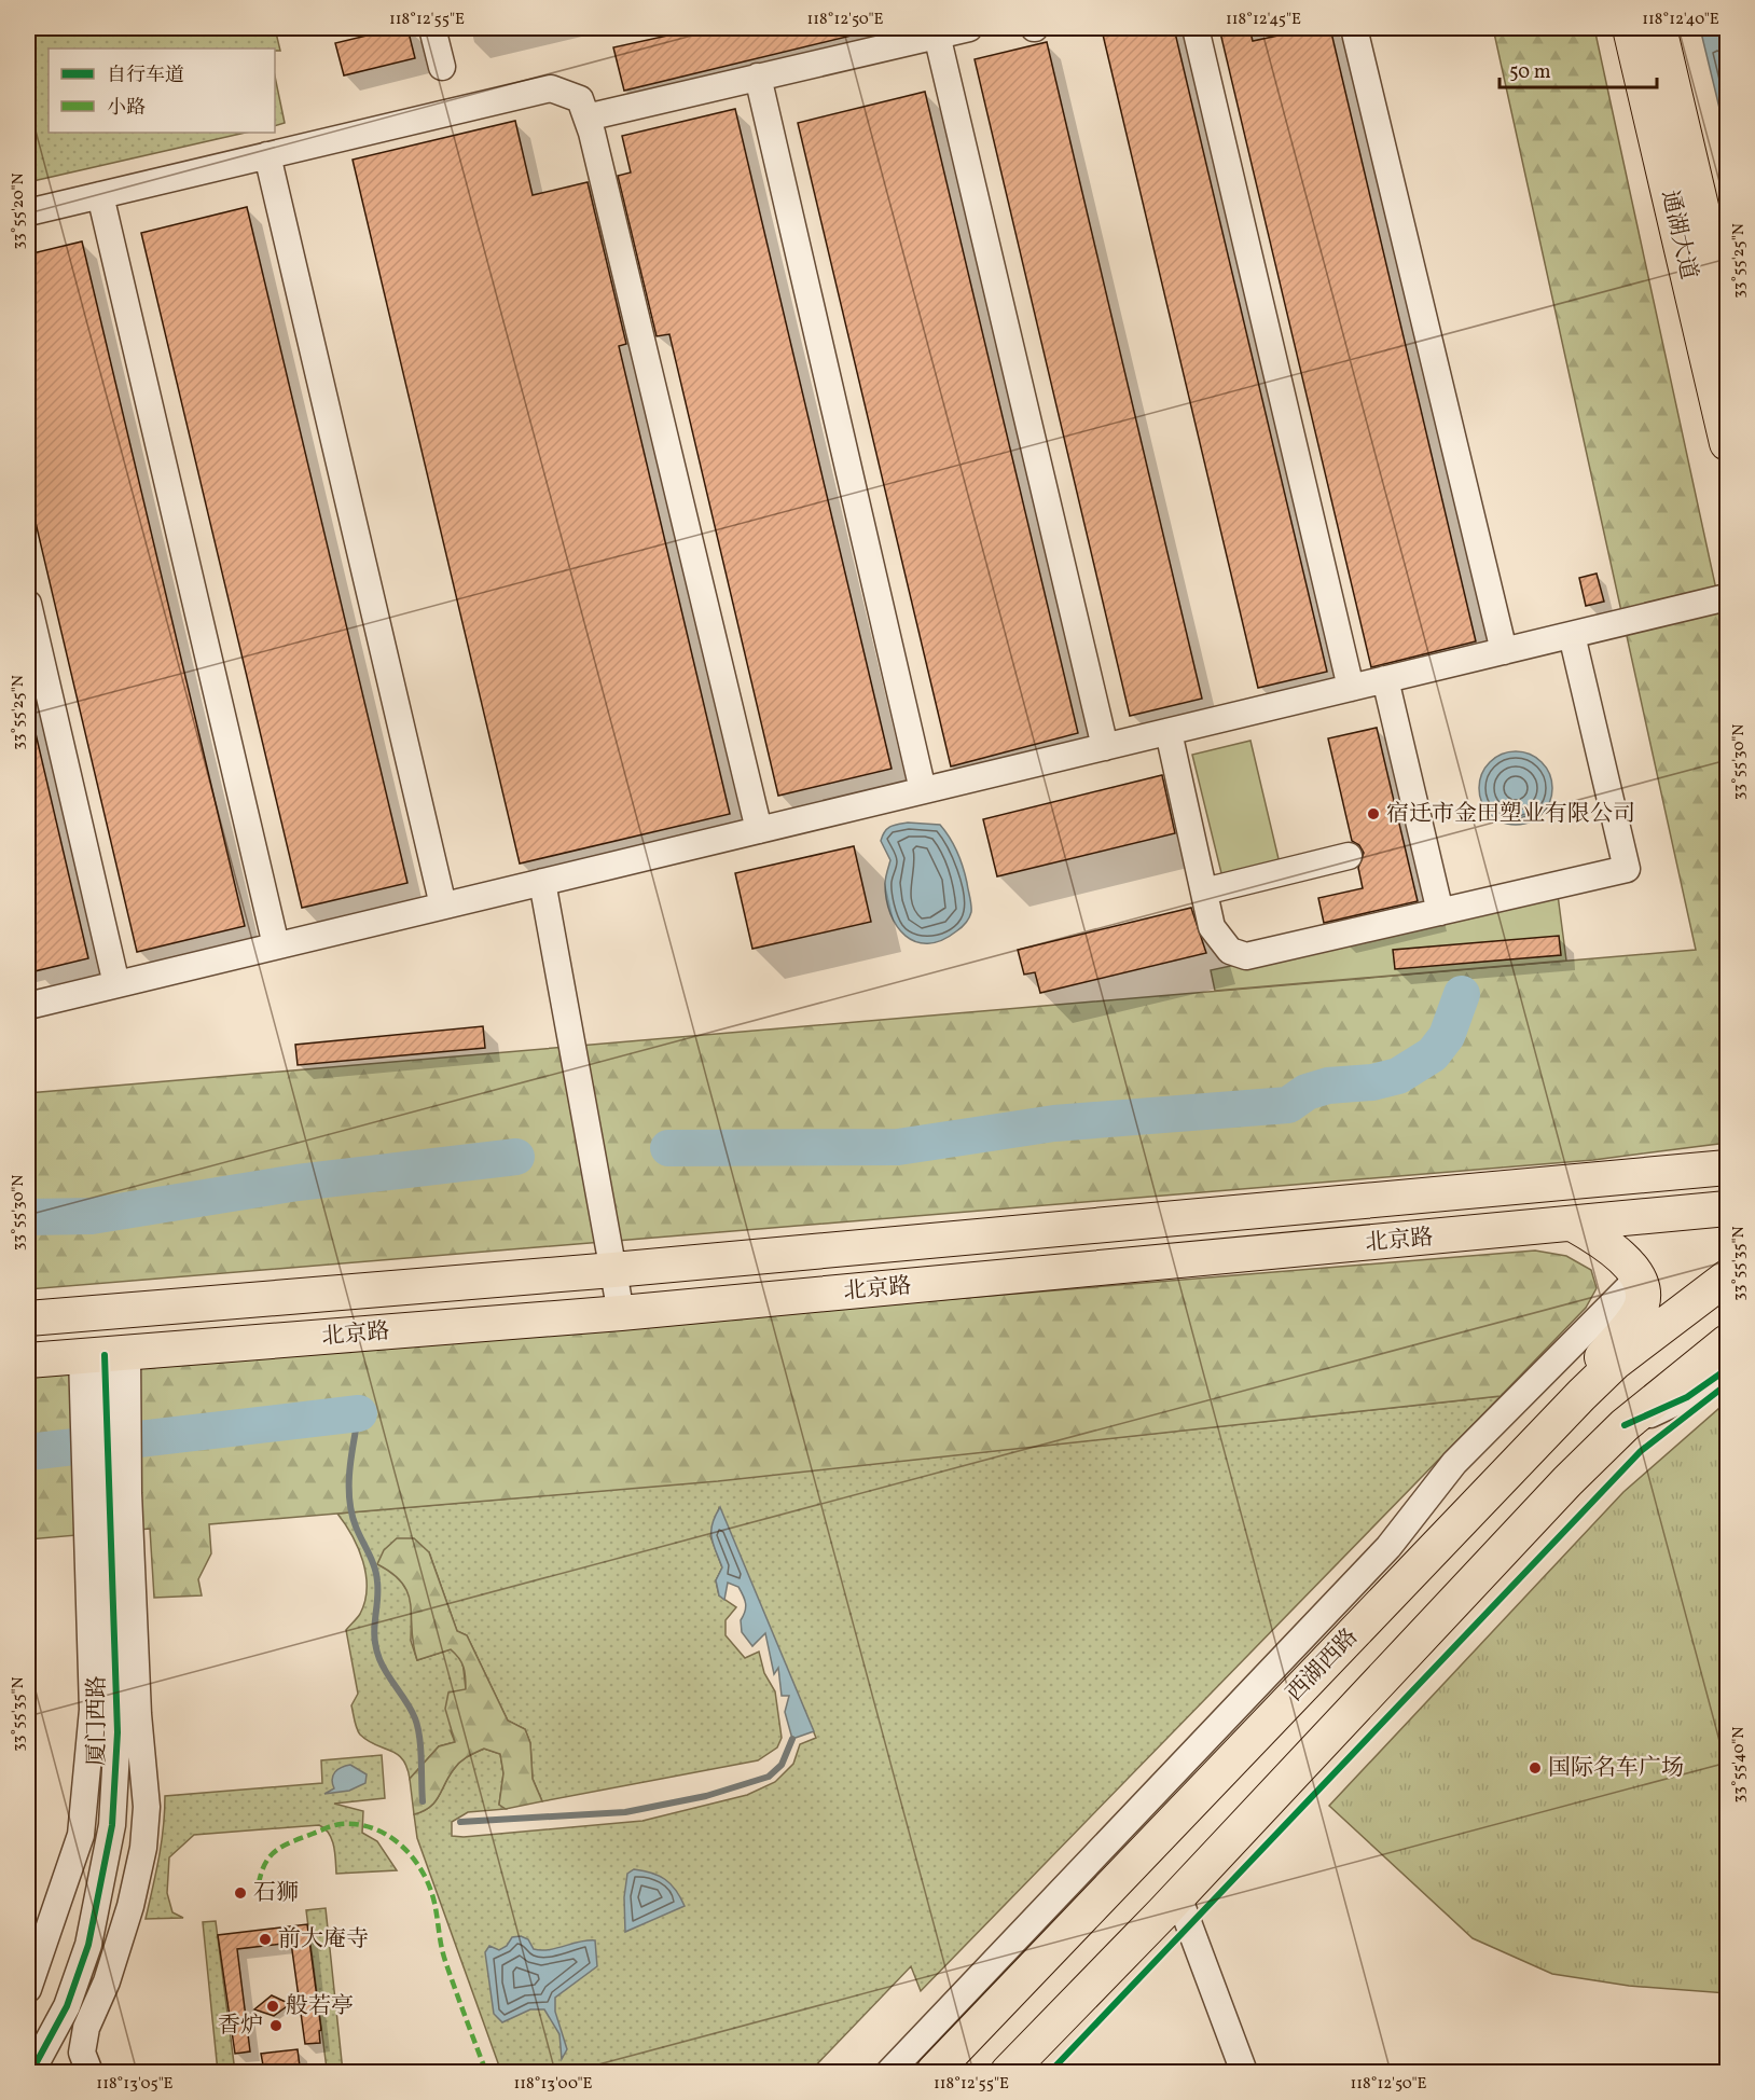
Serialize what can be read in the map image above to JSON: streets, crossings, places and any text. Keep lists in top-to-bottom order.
{
  "streets": {
    "main road": ["通湖大道", "北京路", "西湖西路"],
    "street": ["厦门西路"]
  },
  "crossings": [
    ["北京路", "厦门西路"]
  ],
  "places": [
    "宿迁市金田塑业有限公司",
    "国际名车广场",
    "石狮",
    "前大庵寺",
    "般若亭",
    "香炉"
  ],
  "legend": ["自行车道", "小路"],
  "scale_bar": "50 m",
  "coordinates": [
    "118°12'55\"E",
    "118°12'50\"E",
    "118°12'45\"E",
    "118°12'40\"E",
    "33°55'20\"N",
    "33°55'25\"N",
    "33°55'30\"N",
    "33°55'35\"N",
    "33°55'40\"N",
    "118°13'05\"E",
    "118°13'00\"E"
  ]
}
